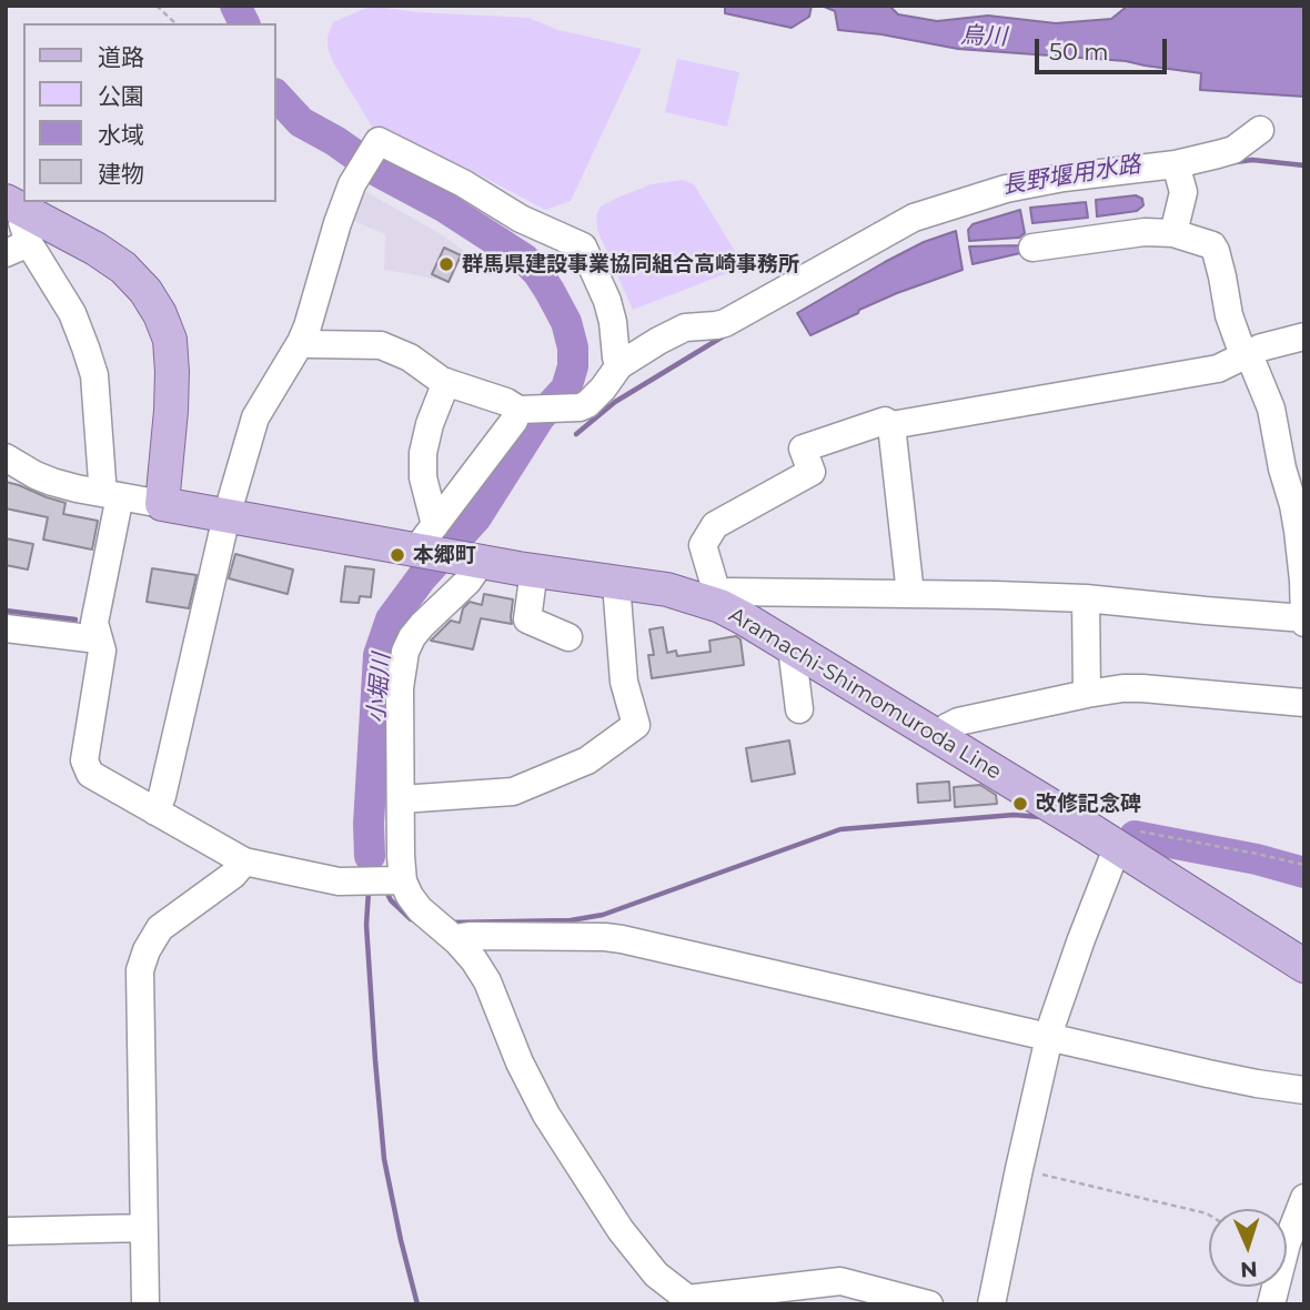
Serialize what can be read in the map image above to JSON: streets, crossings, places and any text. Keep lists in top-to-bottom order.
{
  "streets": {
    "main road": ["Aramachi-Shimomuroda Line"]
  },
  "water": ["烏川", "長野堰用水路", "小堀川"],
  "places": ["群馬県建設事業協同組合高崎事務所", "本郷町", "改修記念碑"],
  "legend": [
    "道路",
    "公園",
    "水域",
    "建物"
  ],
  "scale_bar": "50 m",
  "north": "bottom"
}
